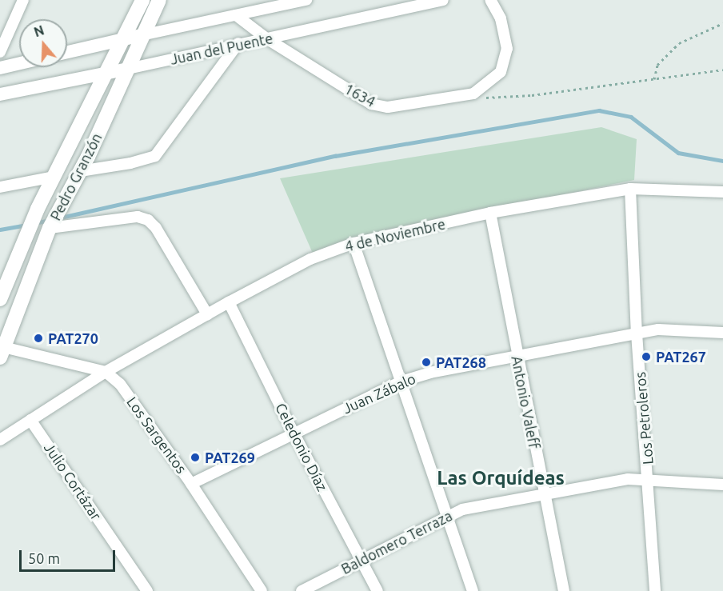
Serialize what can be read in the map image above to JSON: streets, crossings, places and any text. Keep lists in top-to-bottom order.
{
  "streets": {
    "main road": ["Pedro Granzón"],
    "street": [
      "Juan del Puente",
      "1634",
      "4 de Noviembre",
      "Juan Zábalo",
      "Antonio Valeff",
      "Los Petroleros",
      "Los Sargentos",
      "Celedonio Díaz",
      "Julio Cortázar",
      "Baldomero Terraza"
    ]
  },
  "crossings": [
    ["Juan del Puente", "1634"],
    ["Juan del Puente", "Pedro Granzón"],
    ["Pedro Granzón", "Los Sargentos"],
    ["4 de Noviembre", "Antonio Valeff"],
    ["4 de Noviembre", "Los Petroleros"],
    ["4 de Noviembre", "Los Sargentos"],
    ["4 de Noviembre", "Celedonio Díaz"],
    ["4 de Noviembre", "Julio Cortázar"],
    ["Juan Zábalo", "Antonio Valeff"],
    ["Juan Zábalo", "Los Petroleros"],
    ["Juan Zábalo", "Los Sargentos"],
    ["Juan Zábalo", "Celedonio Díaz"],
    ["Antonio Valeff", "Baldomero Terraza"],
    ["Los Petroleros", "Baldomero Terraza"],
    ["Celedonio Díaz", "Baldomero Terraza"]
  ],
  "districts": ["Las Orquídeas"],
  "places": [
    "PAT270",
    "PAT267",
    "PAT268",
    "PAT269"
  ],
  "scale_bar": "50 m",
  "north": "top"
}
